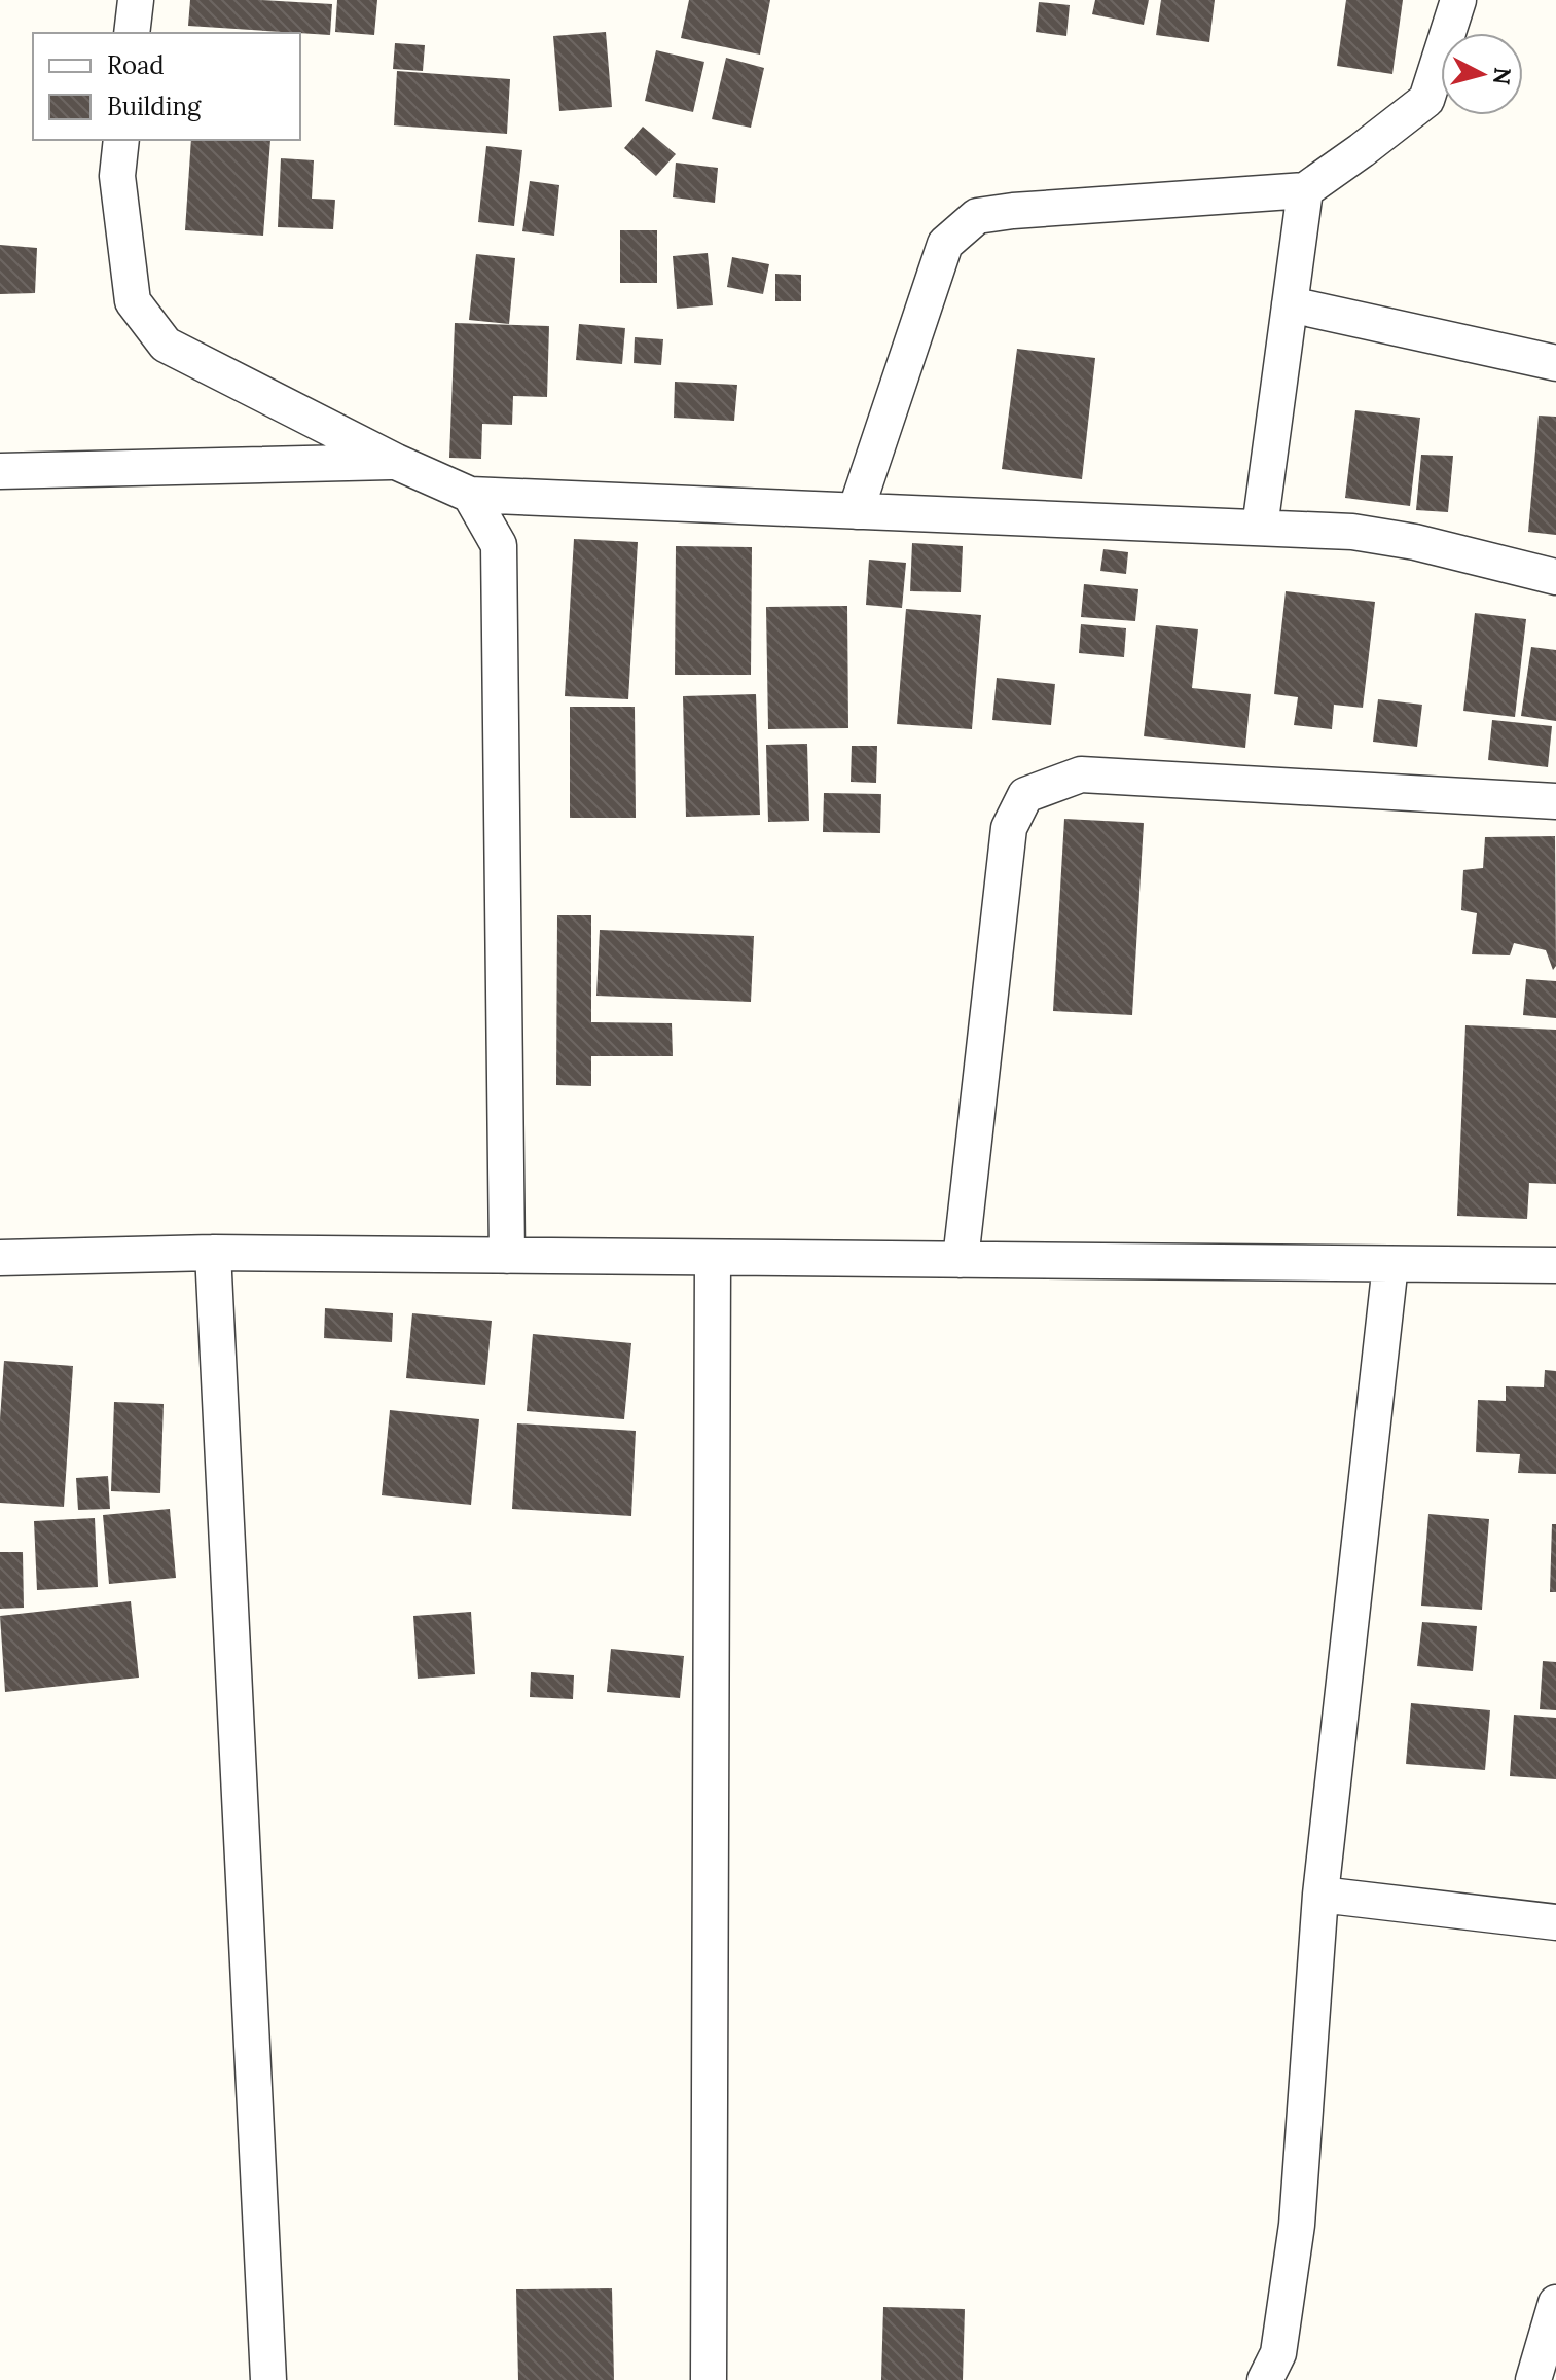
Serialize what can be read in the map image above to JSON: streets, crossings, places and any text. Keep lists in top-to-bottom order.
{
  "legend": ["Road", "Building"],
  "north": "right"
}
